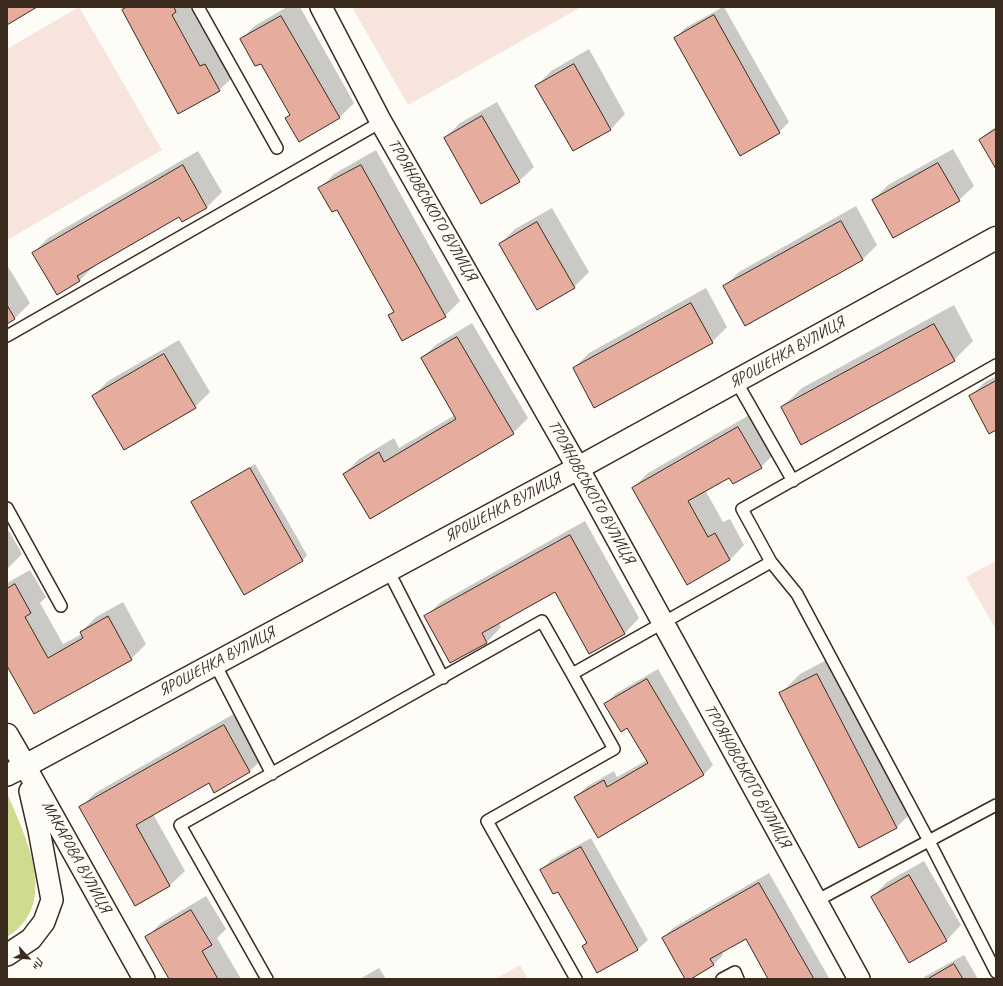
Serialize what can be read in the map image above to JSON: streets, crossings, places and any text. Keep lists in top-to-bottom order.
{
  "streets": {
    "street": ["ТРОЯНОВСЬКОГО ВУЛИЦЯ", "ЯРОШЕНКА ВУЛИЦЯ", "МАКАРОВА ВУЛИЦЯ"]
  },
  "crossings": [
    ["ТРОЯНОВСЬКОГО ВУЛИЦЯ", "ЯРОШЕНКА ВУЛИЦЯ"],
    ["ЯРОШЕНКА ВУЛИЦЯ", "МАКАРОВА ВУЛИЦЯ"]
  ],
  "north": "bottom right"
}
